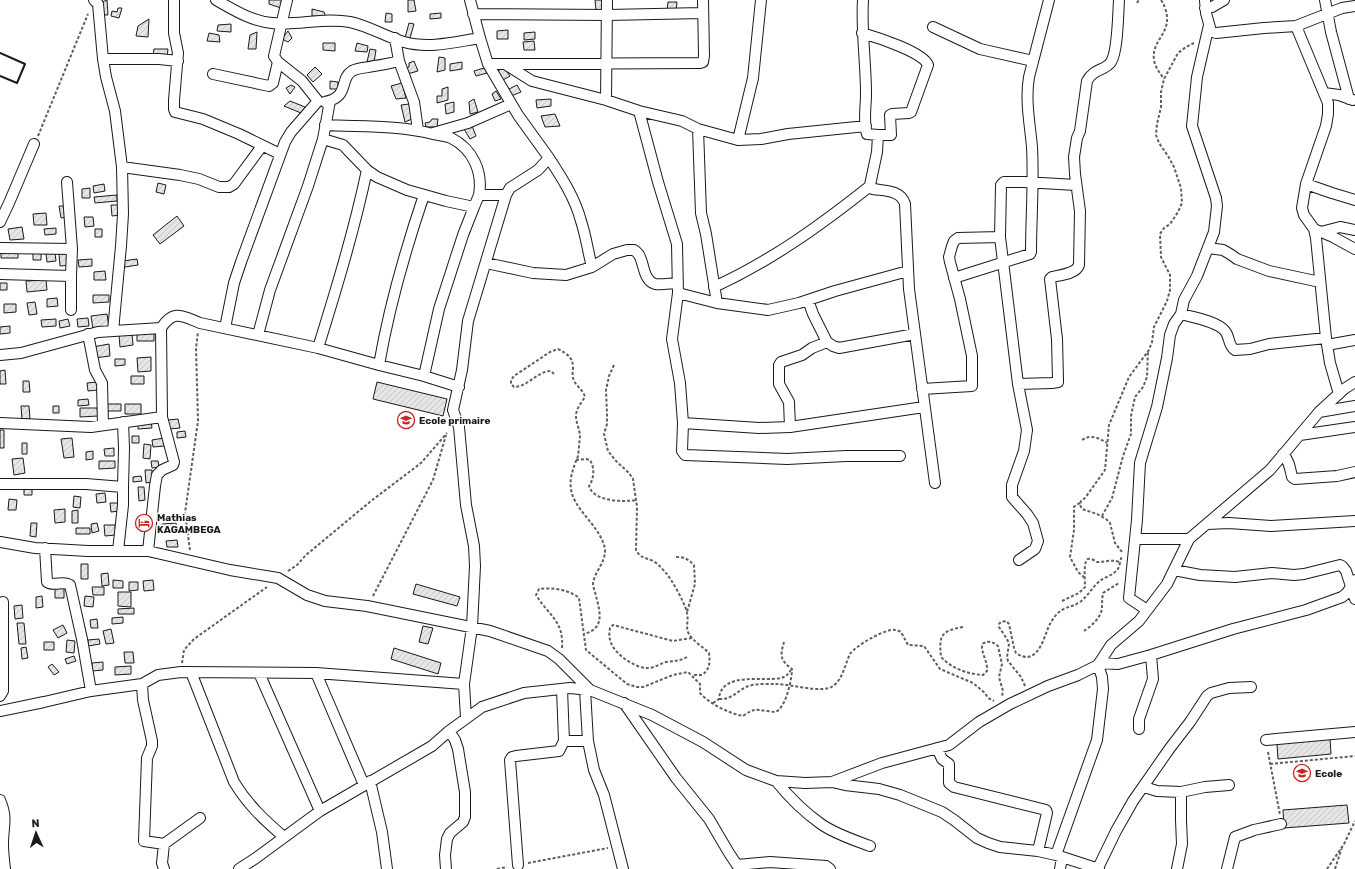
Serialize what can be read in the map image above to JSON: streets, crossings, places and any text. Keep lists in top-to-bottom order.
{
  "places": {
    "school or university": ["Ecole primaire", "Ecole"],
    "hotel": ["Mathias KAGAMBEGA"]
  },
  "north": "top"
}
